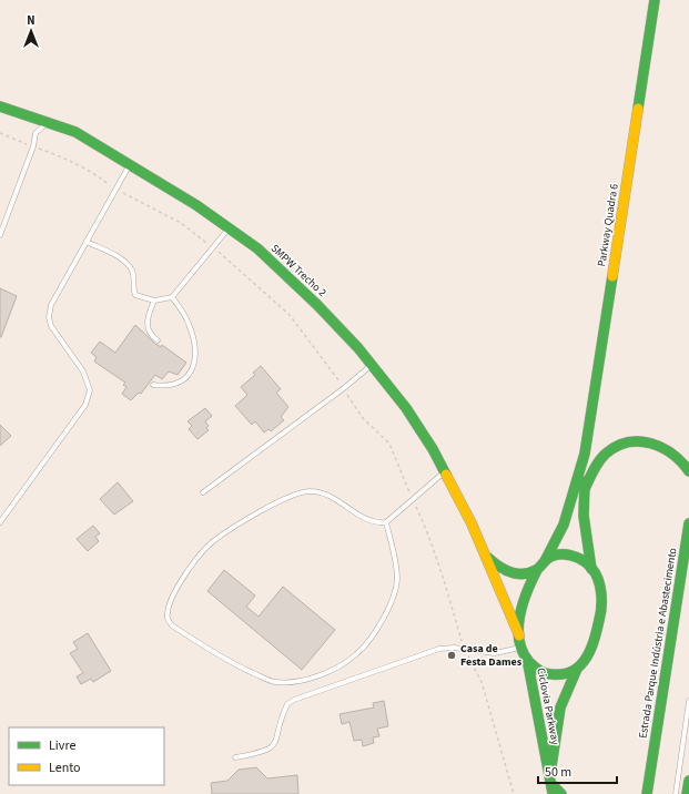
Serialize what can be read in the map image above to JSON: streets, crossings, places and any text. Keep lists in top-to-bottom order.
{
  "streets": {
    "main road": [
      "Parkway Quadra 6",
      "SMPW Trecho 2",
      "Estrada Parque Indústria e Abastecimento",
      "Ciclovia Parkway"
    ]
  },
  "crossings": [
    ["Parkway Quadra 6", "Ciclovia Parkway"]
  ],
  "places": ["Casa de Festa Dames"],
  "legend": ["Livre", "Lento"],
  "scale_bar": "50 m",
  "north": "top"
}
